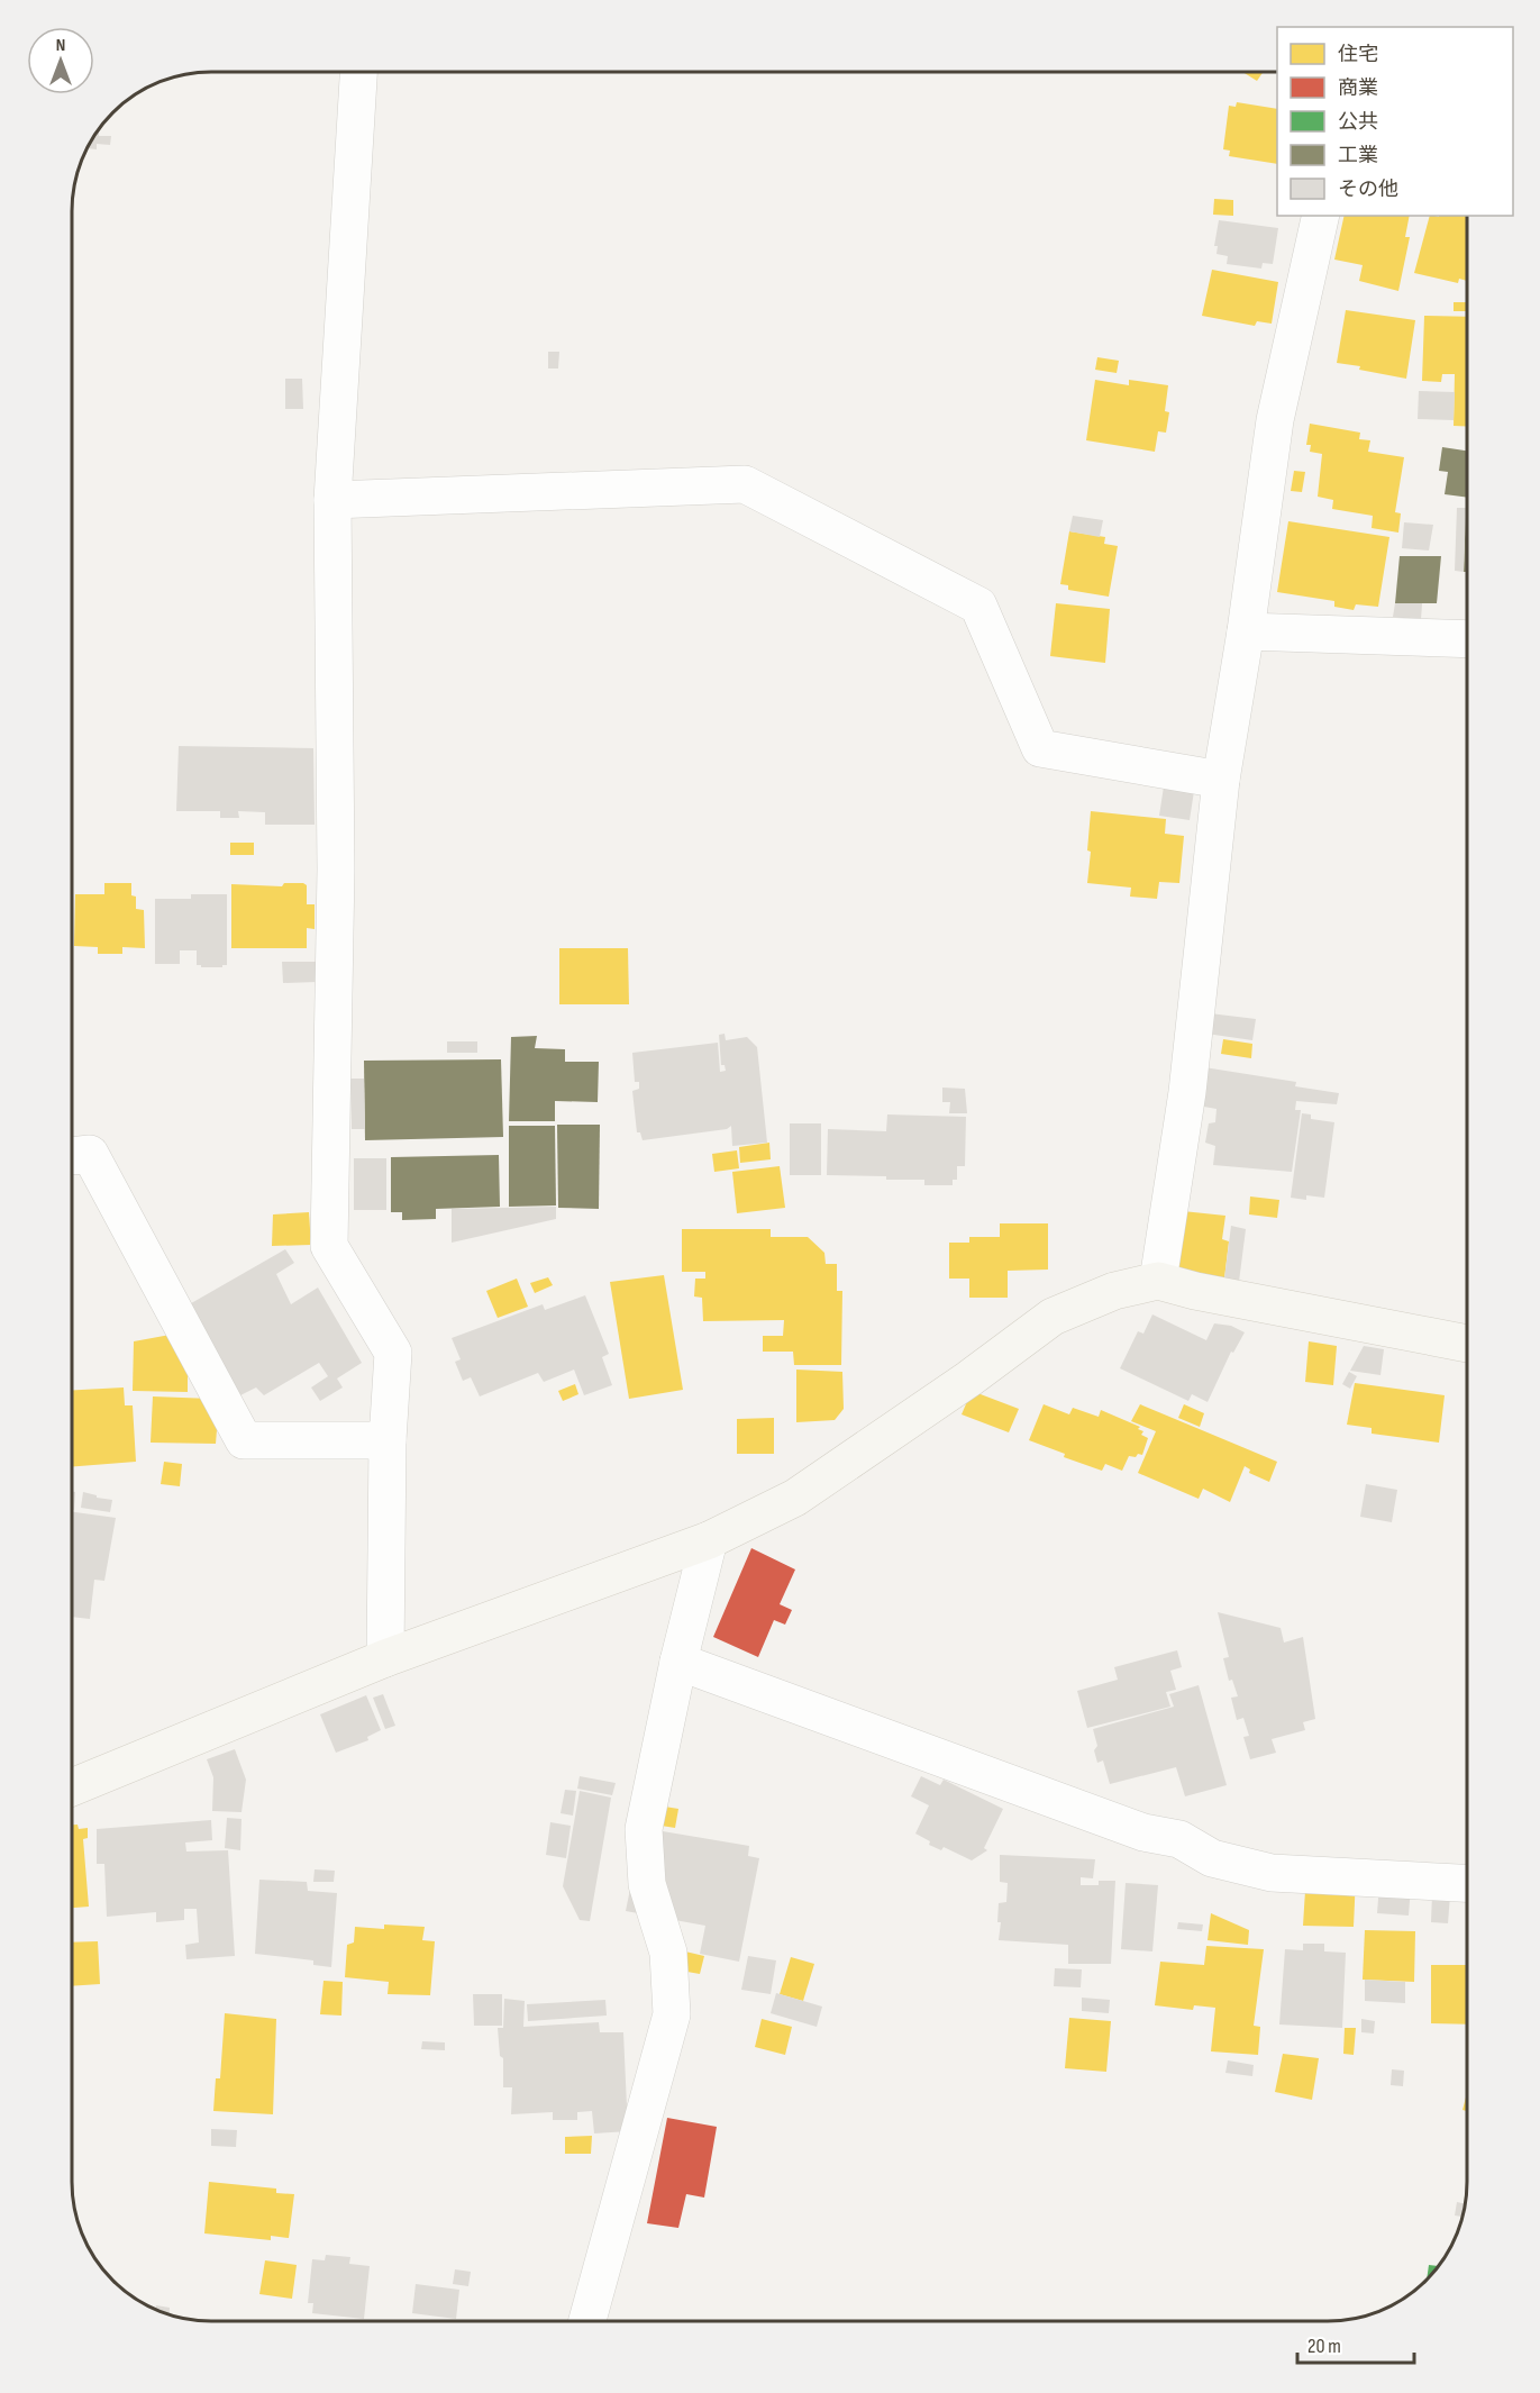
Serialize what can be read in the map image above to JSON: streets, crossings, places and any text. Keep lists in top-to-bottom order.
{
  "legend": [
    "住宅",
    "商業",
    "公共",
    "工業",
    "その他"
  ],
  "scale_bar": "20 m",
  "north": "top"
}
